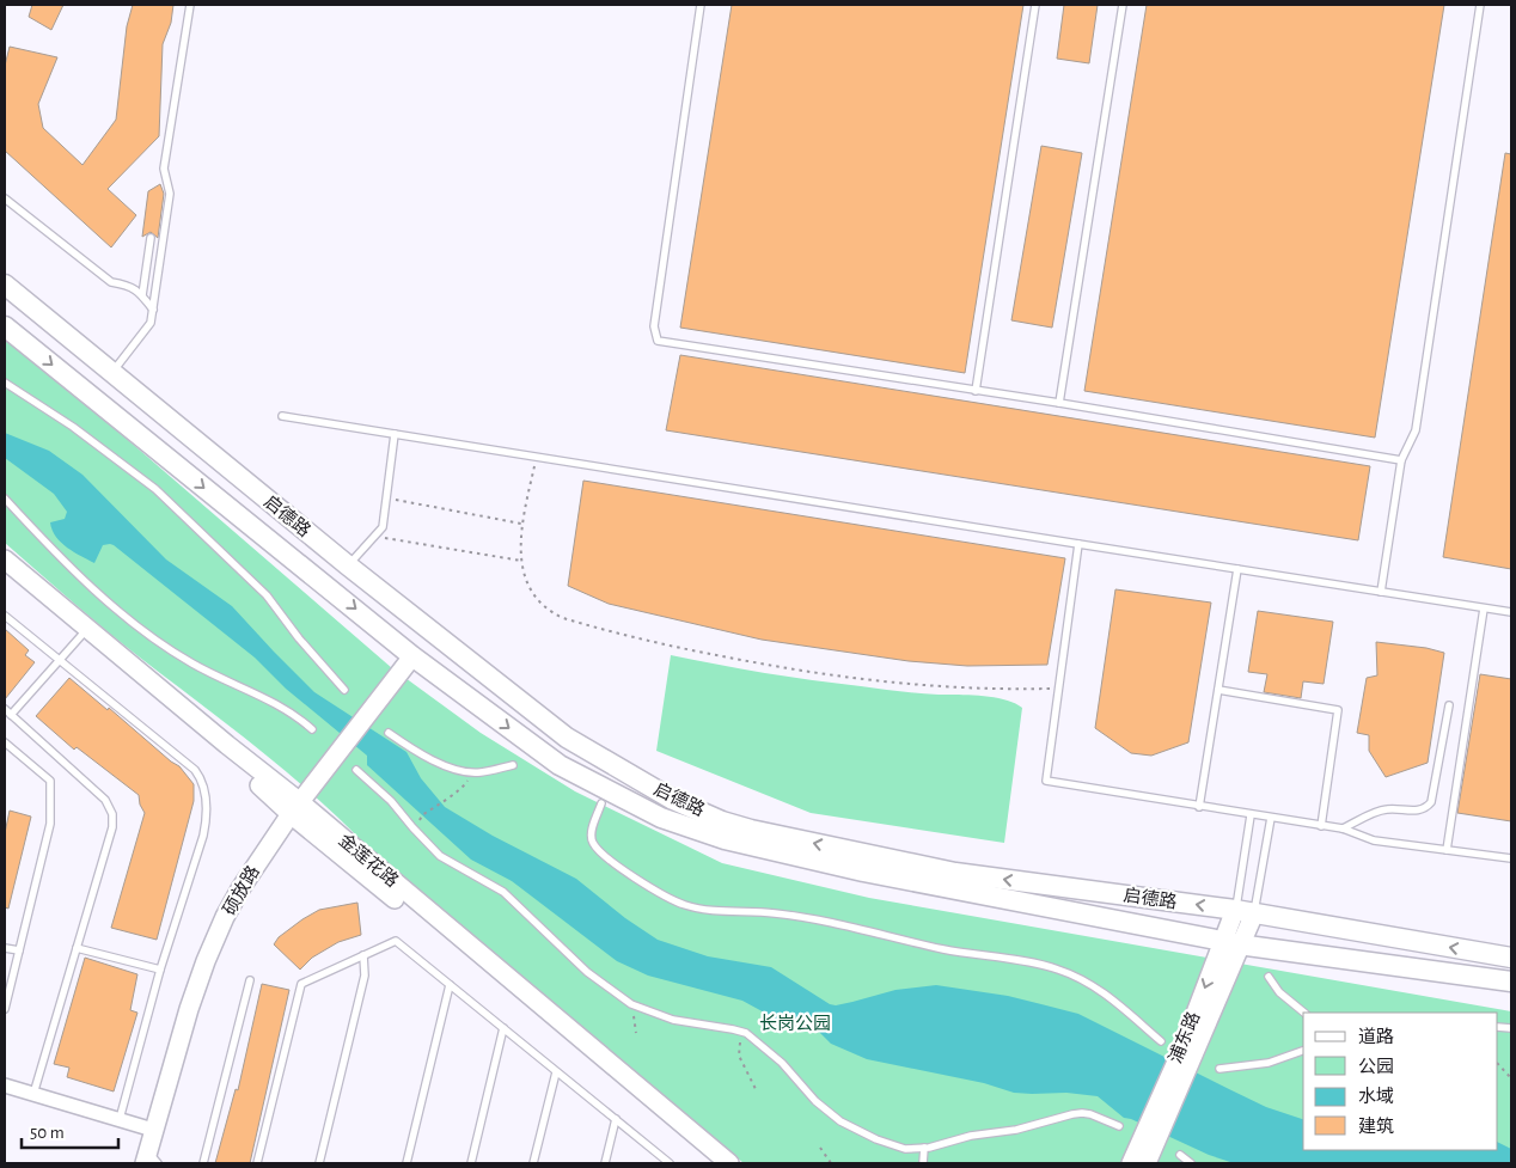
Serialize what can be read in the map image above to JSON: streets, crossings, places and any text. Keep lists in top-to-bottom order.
{
  "streets": {
    "main road": ["启德路"],
    "street": ["金莲花路", "硕放路", "浦东路"]
  },
  "crossings": [
    ["启德路", "硕放路"],
    ["启德路", "浦东路"],
    ["金莲花路", "硕放路"]
  ],
  "parks": ["长岗公园"],
  "legend": [
    "道路",
    "公园",
    "水域",
    "建筑"
  ],
  "scale_bar": "50 m"
}
